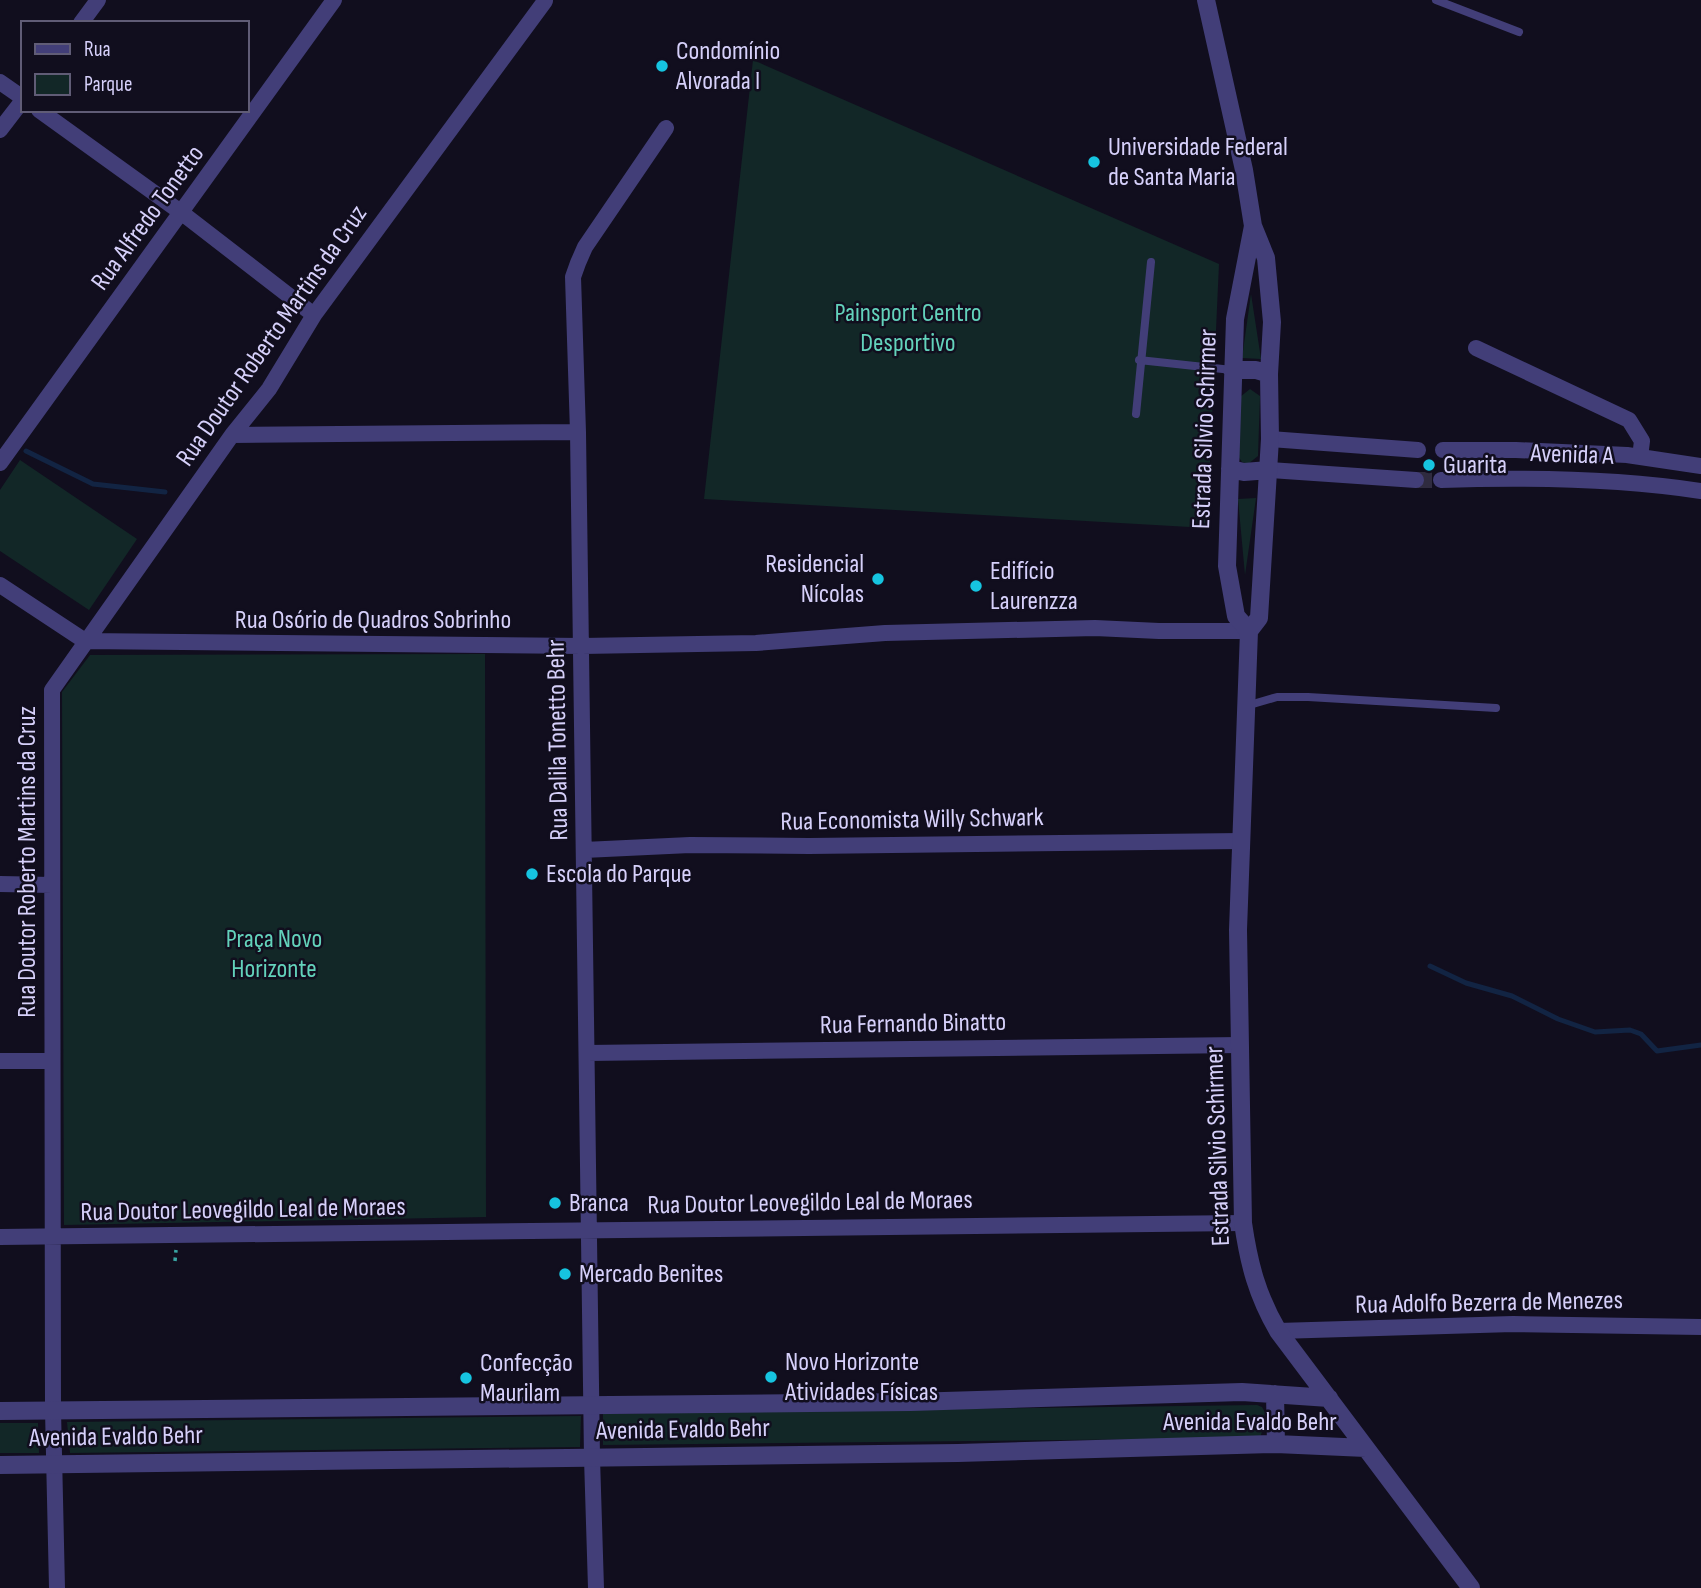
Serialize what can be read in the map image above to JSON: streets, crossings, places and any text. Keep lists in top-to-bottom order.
{
  "streets": {
    "street": [
      "Rua Alfredo Tonetto",
      "Rua Doutor Roberto Martins da Cruz",
      "Estrada Silvio Schirmer",
      "Avenida A",
      "Rua Osório de Quadros Sobrinho",
      "Rua Dalila Tonetto Behr",
      "Rua Economista Willy Schwark",
      "Rua Fernando Binatto",
      "Rua Doutor Leovegildo Leal de Moraes",
      "Rua Adolfo Bezerra de Menezes",
      "Avenida Evaldo Behr"
    ]
  },
  "crossings": [
    ["Rua Doutor Roberto Martins da Cruz", "Rua Osório de Quadros Sobrinho"],
    ["Rua Doutor Roberto Martins da Cruz", "Rua Doutor Leovegildo Leal de Moraes"],
    ["Rua Doutor Roberto Martins da Cruz", "Avenida Evaldo Behr"],
    ["Estrada Silvio Schirmer", "Rua Osório de Quadros Sobrinho"],
    ["Estrada Silvio Schirmer", "Rua Economista Willy Schwark"],
    ["Estrada Silvio Schirmer", "Rua Fernando Binatto"],
    ["Estrada Silvio Schirmer", "Rua Doutor Leovegildo Leal de Moraes"],
    ["Estrada Silvio Schirmer", "Rua Adolfo Bezerra de Menezes"],
    ["Estrada Silvio Schirmer", "Avenida Evaldo Behr"],
    ["Rua Osório de Quadros Sobrinho", "Rua Dalila Tonetto Behr"],
    ["Rua Dalila Tonetto Behr", "Rua Economista Willy Schwark"],
    ["Rua Dalila Tonetto Behr", "Rua Fernando Binatto"],
    ["Rua Dalila Tonetto Behr", "Rua Doutor Leovegildo Leal de Moraes"],
    ["Rua Dalila Tonetto Behr", "Avenida Evaldo Behr"]
  ],
  "parks": ["Painsport Centro Desportivo", "Praça Novo Horizonte"],
  "places": [
    "Condomínio Alvorada I",
    "Universidade Federal de Santa Maria",
    "Guarita",
    "Residencial Nícolas",
    "Edifício Laurenzza",
    "Escola do Parque",
    "Branca",
    "Mercado Benites",
    "Novo Horizonte Atividades Físicas",
    "Confecção Maurilam"
  ],
  "legend": ["Rua", "Parque"]
}
